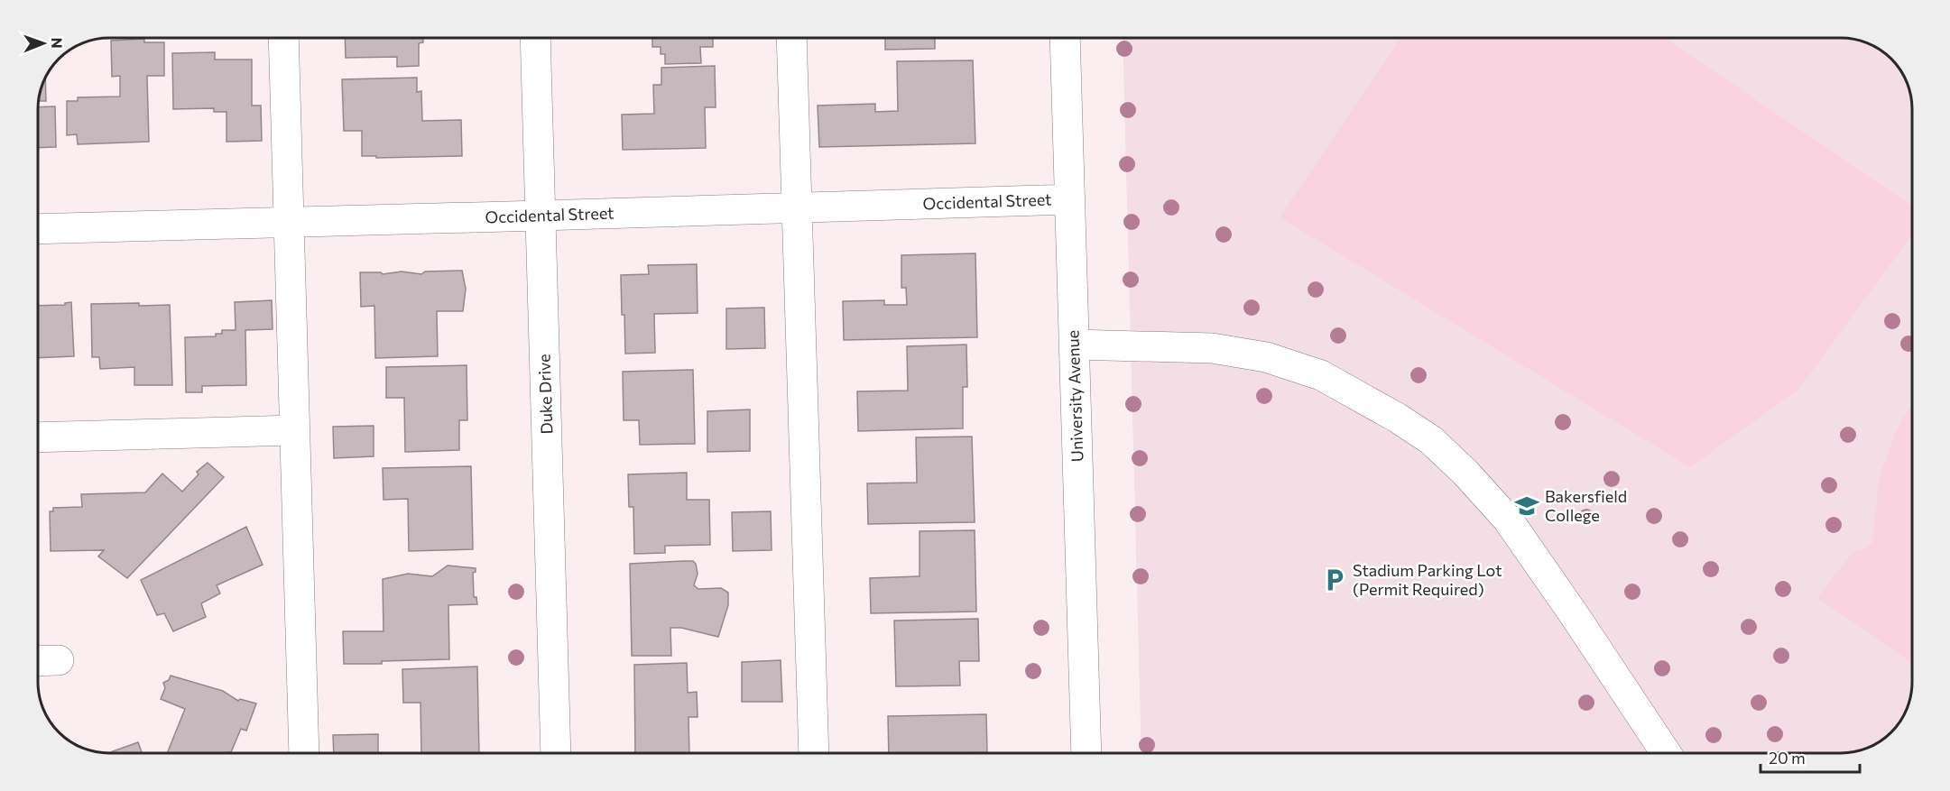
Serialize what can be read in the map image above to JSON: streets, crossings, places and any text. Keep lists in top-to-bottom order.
{
  "streets": {
    "street": ["Occidental Street", "Duke Drive", "University Avenue"]
  },
  "crossings": [
    ["Occidental Street", "Duke Drive"],
    ["Occidental Street", "University Avenue"]
  ],
  "places": {
    "school or university": ["Bakersfield College"],
    "parking": ["Stadium Parking Lot (Permit Required)"]
  },
  "scale_bar": "20 m",
  "north": "right"
}
